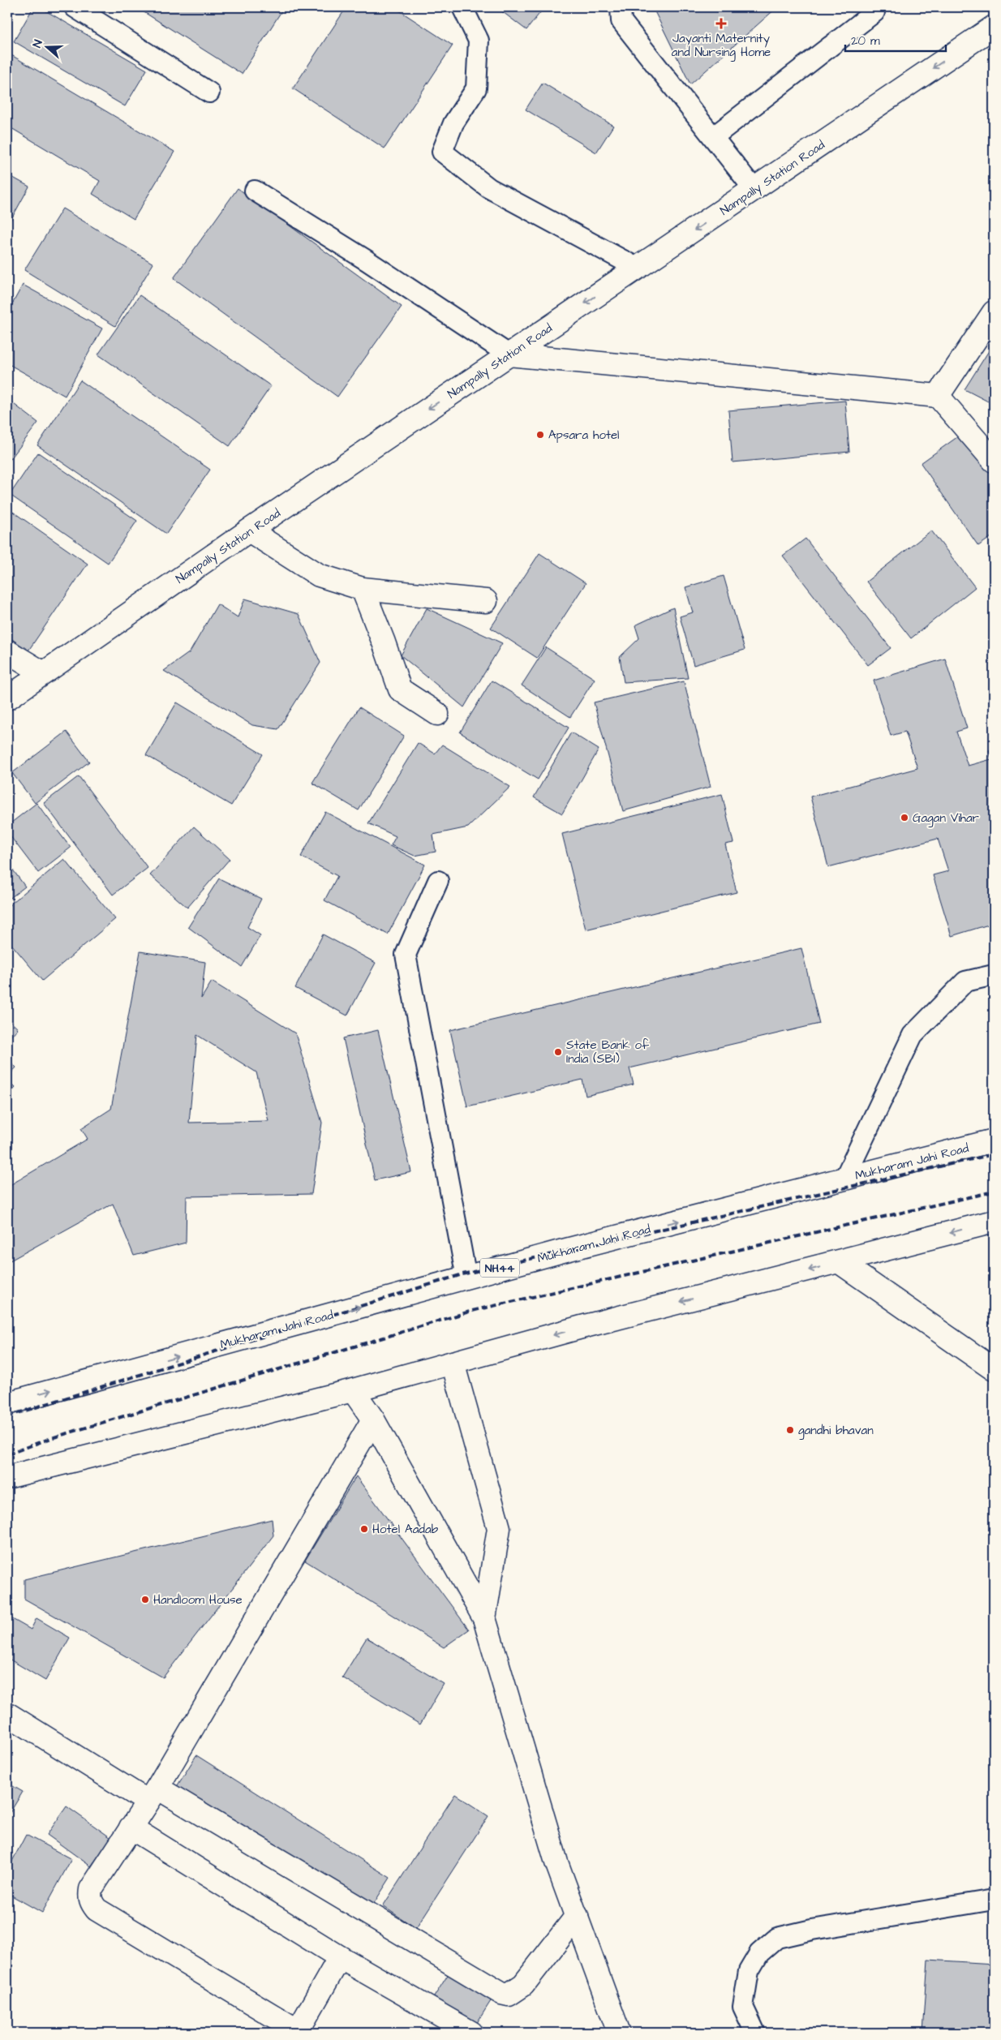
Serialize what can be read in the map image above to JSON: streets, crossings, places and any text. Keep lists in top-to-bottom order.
{
  "streets": {
    "main road": ["Nampally Station Road", "Mukharam Jahi Road", "NH44"]
  },
  "one_way": ["Nampally Station Road"],
  "places": {
    "health": ["Jayanti Maternity and Nursing Home"],
    "other": [
      "Apsara hotel",
      "Gagan Vihar",
      "State Bank of India (SBI)",
      "gandhi bhavan",
      "Hotel Aadab",
      "Handloom House"
    ]
  },
  "scale_bar": "20 m",
  "north": "left"
}
